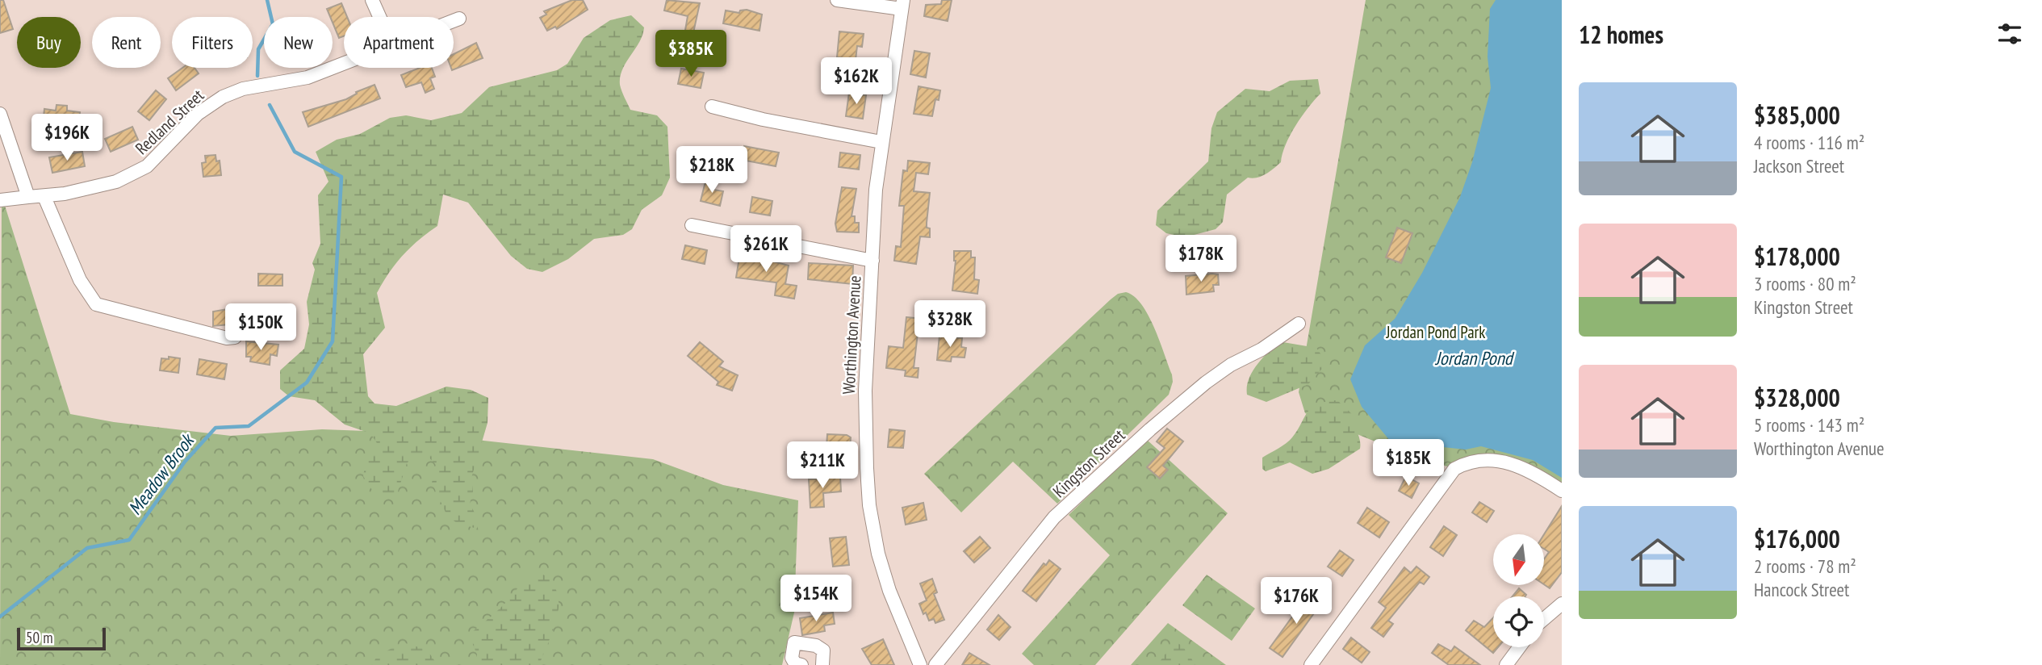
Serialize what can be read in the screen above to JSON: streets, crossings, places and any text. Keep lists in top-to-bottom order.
{
  "streets": {
    "street": ["Redland Street", "Worthington Avenue", "Kingston Street"]
  },
  "water": ["Jordan Pond", "Meadow Brook"],
  "parks": ["Jordan Pond Park"],
  "scale_bar": "50 m",
  "north": "bottom",
  "page": {
    "heading": "12 homes",
    "chip": [
      "Buy",
      "Rent",
      "Filters",
      "New",
      "Apartment"
    ],
    "price": [
      "$385K",
      "$162K",
      "$196K",
      "$218K",
      "$261K",
      "$178K",
      "$328K",
      "$150K",
      "$185K",
      "$211K",
      "$154K",
      "$176K"
    ],
    "list": [
      {
        "name": "$385,000",
        "note": "4 rooms · 116 m² · Jackson Street"
      },
      {
        "name": "$178,000",
        "note": "3 rooms · 80 m² · Kingston Street"
      },
      {
        "name": "$328,000",
        "note": "5 rooms · 143 m² · Worthington Avenue"
      },
      {
        "name": "$176,000",
        "note": "2 rooms · 78 m² · Hancock Street"
      }
    ],
    "scale": "50 m"
  }
}
